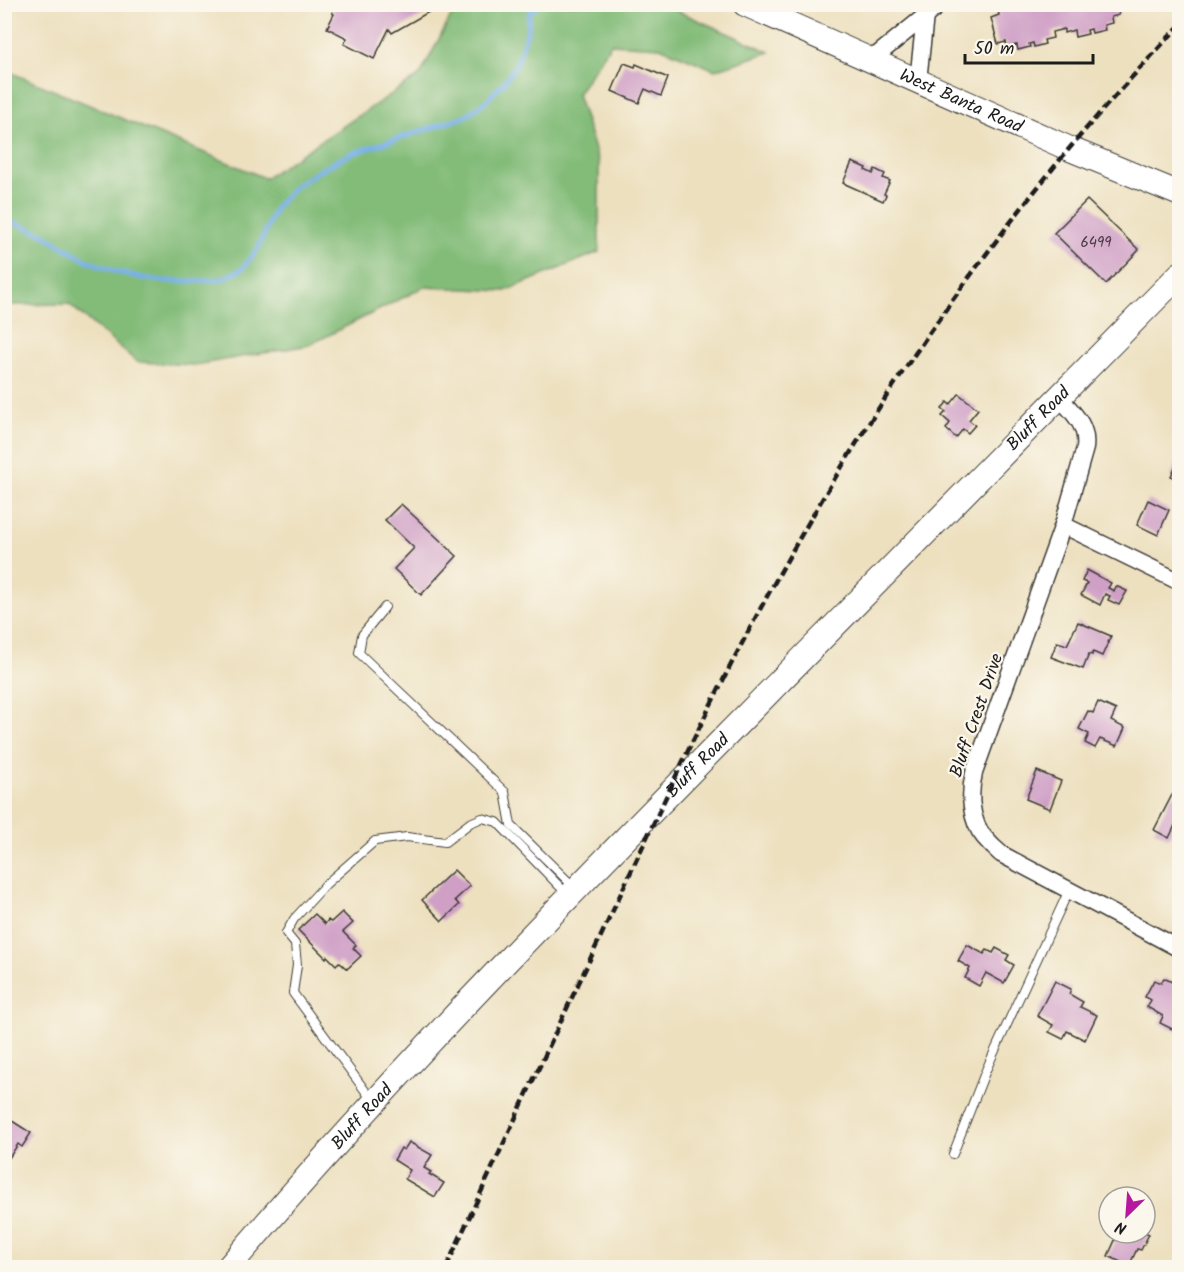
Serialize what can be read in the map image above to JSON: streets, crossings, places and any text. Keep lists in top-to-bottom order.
{
  "streets": {
    "main road": ["West Banta Road", "Bluff Road"],
    "street": ["Bluff Crest Drive"]
  },
  "crossings": [
    ["Bluff Road", "Bluff Crest Drive"]
  ],
  "house_numbers": ["6499"],
  "scale_bar": "50 m",
  "north": "bottom left"
}
